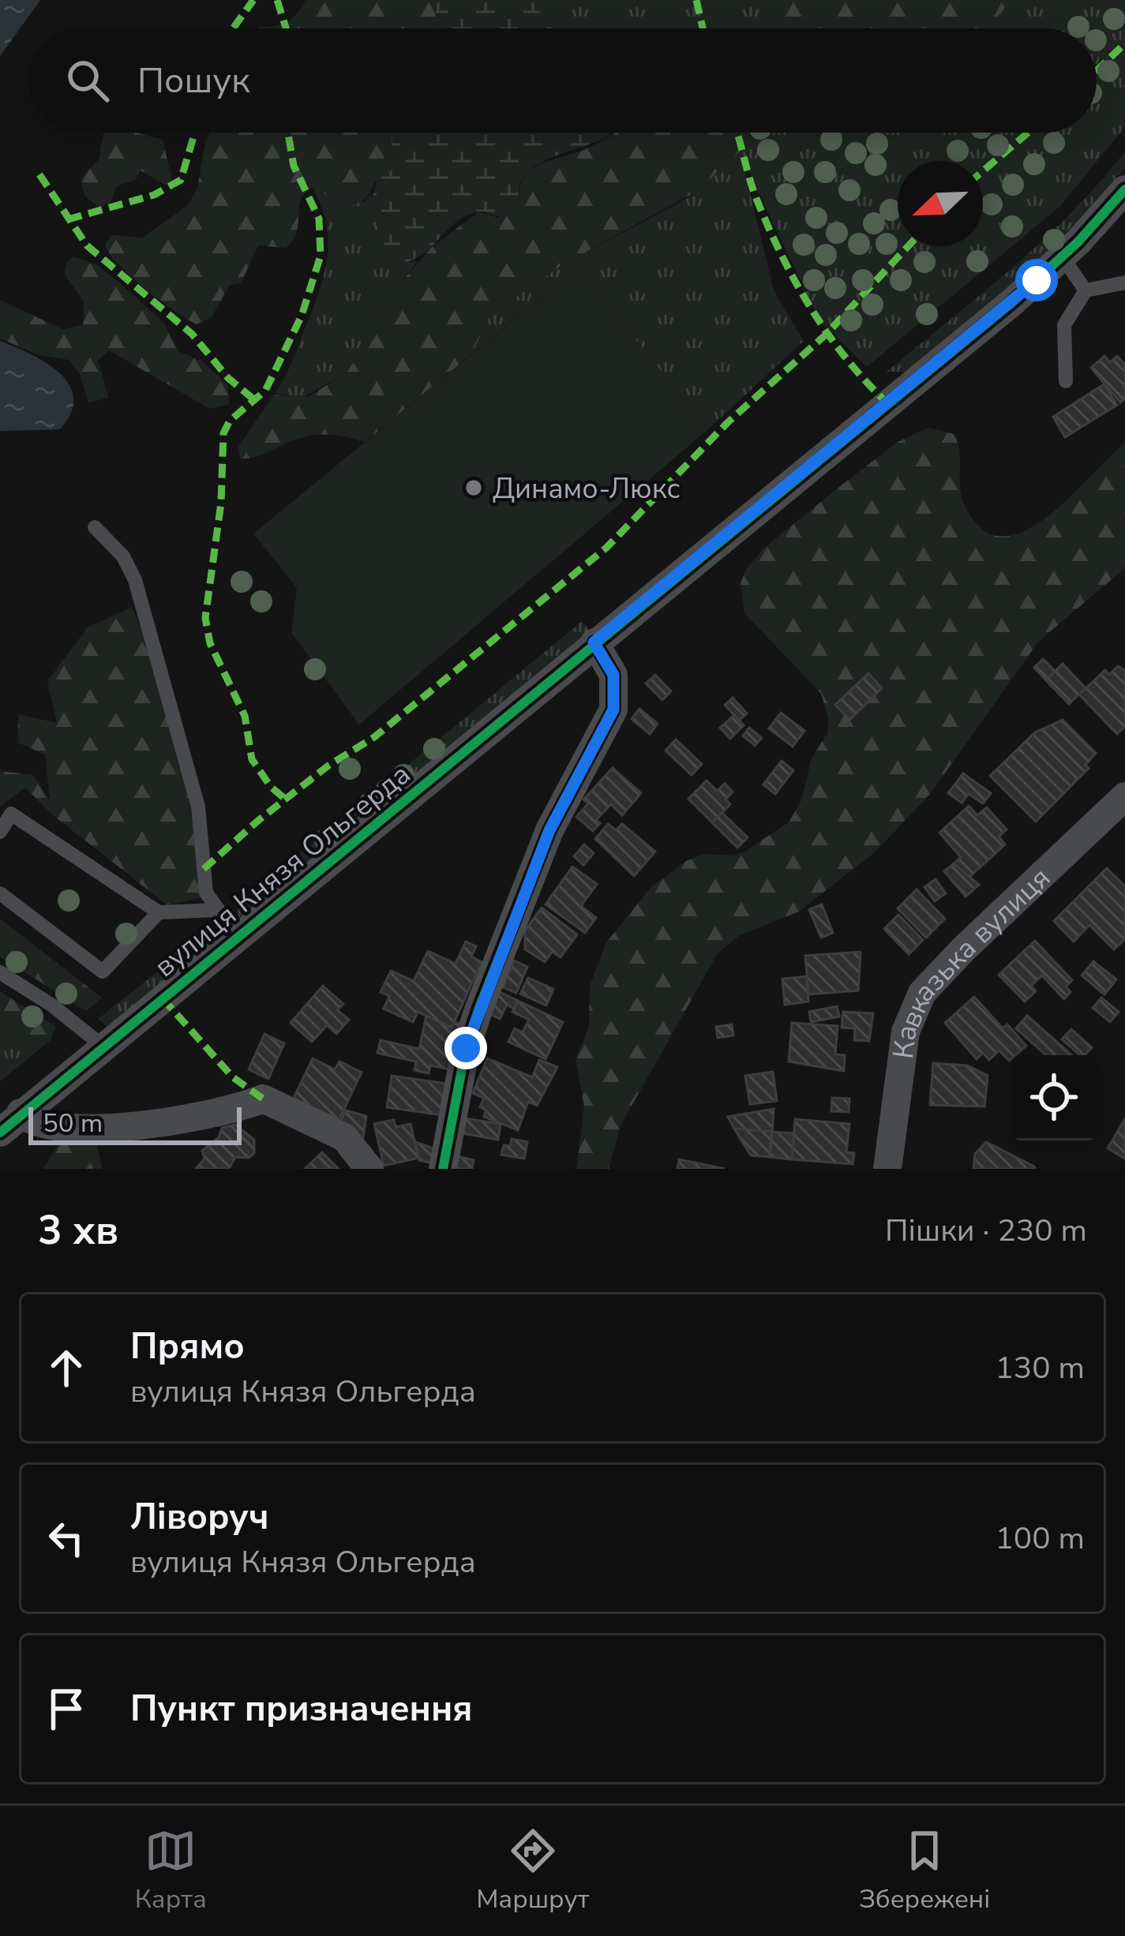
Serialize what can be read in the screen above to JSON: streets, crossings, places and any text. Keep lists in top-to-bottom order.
{
  "streets": {
    "street": ["вулиця Князя Ольгерда", "Кавказька вулиця"]
  },
  "places": ["Динамо-Люкс"],
  "scale_bar": "50 m",
  "north": "bottom left",
  "page": {
    "search": "Пошук",
    "scale": "50 m",
    "heading": ["3 хв", "Пішки · 230 m"],
    "list": [
      ["Прямо", "вулиця Князя Ольгерда", "130 m"],
      ["Ліворуч", "вулиця Князя Ольгерда", "100 m"],
      "Пункт призначення"
    ],
    "nav": ["Карта", "Маршрут", "Збережені"]
  }
}
